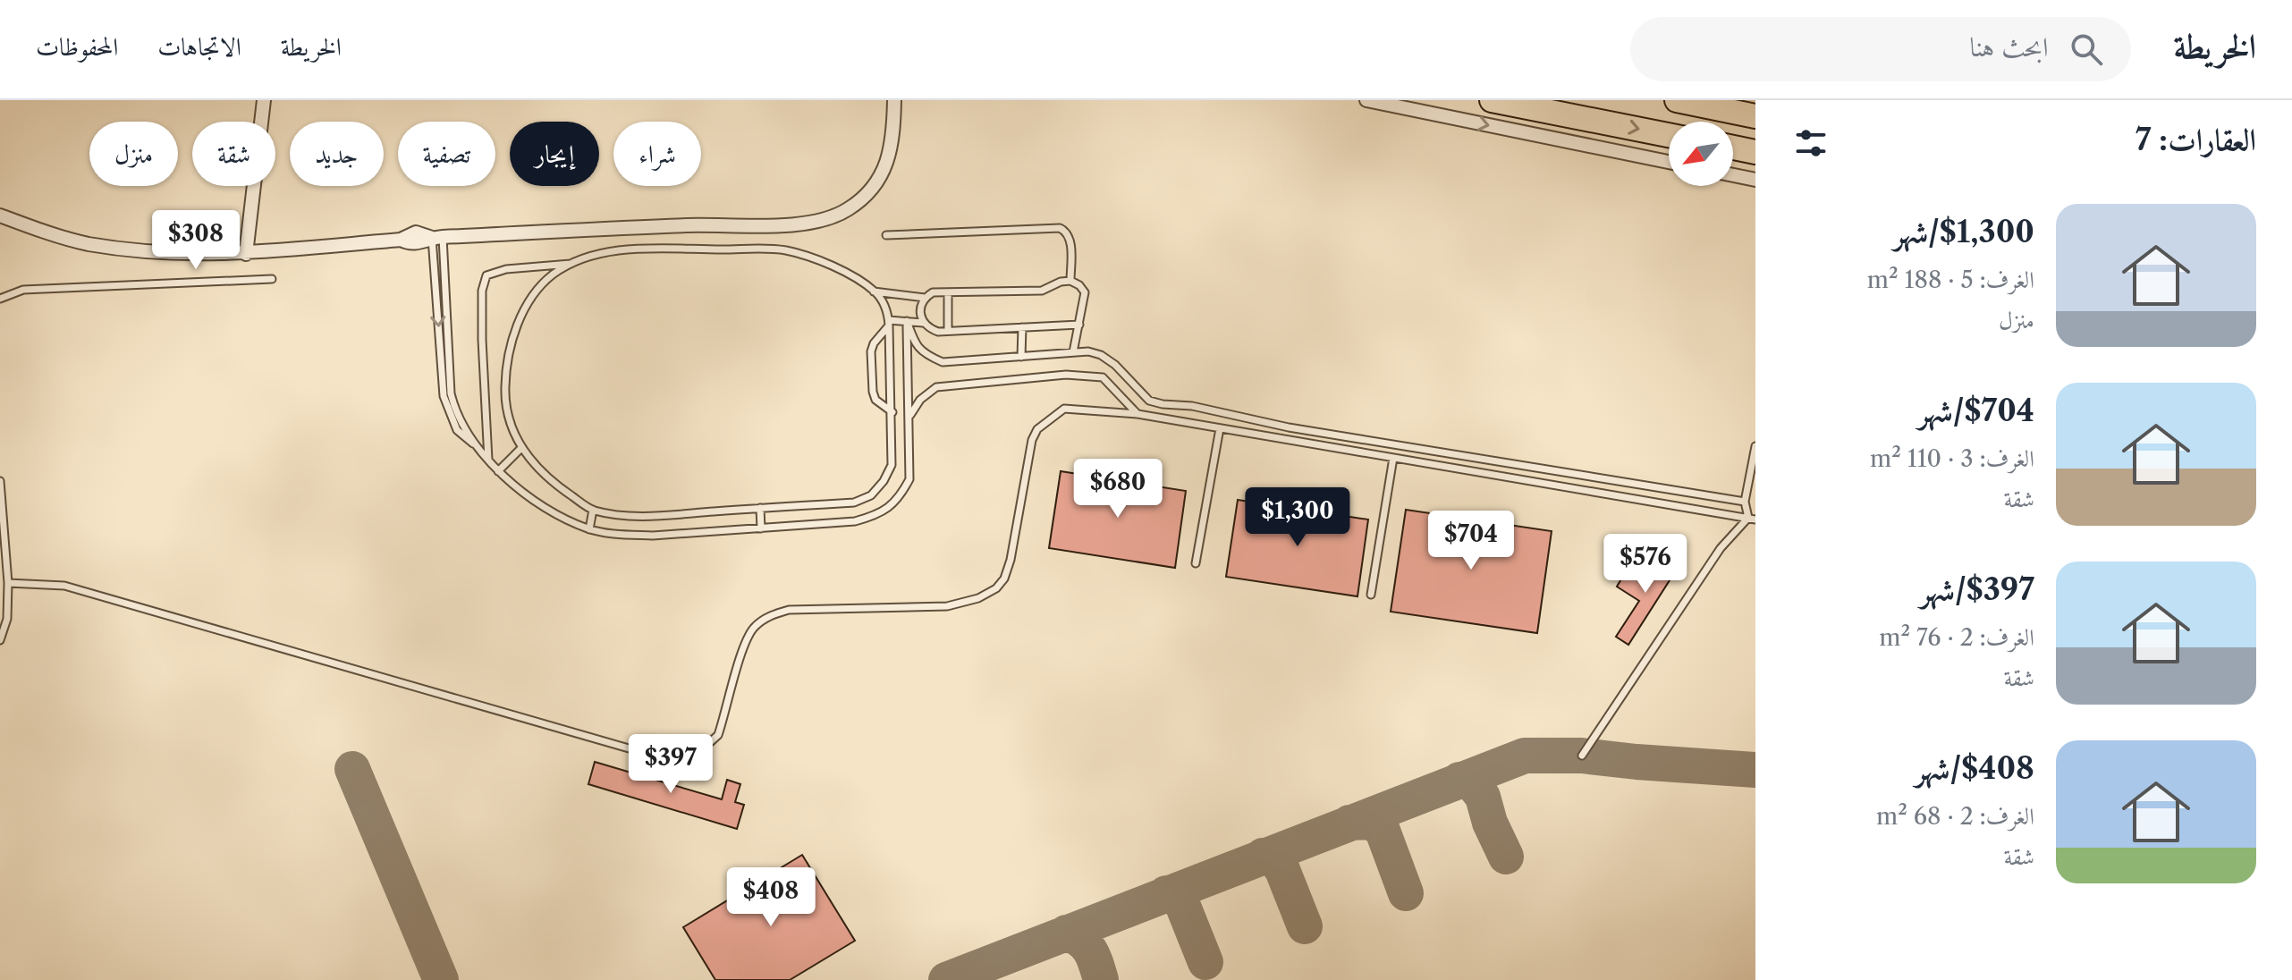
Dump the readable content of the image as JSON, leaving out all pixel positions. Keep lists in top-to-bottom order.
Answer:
{
  "north": "bottom left",
  "page": {
    "header": "الخريطة",
    "search": "ابحث هنا",
    "nav": ["الخريطة", "الاتجاهات", "المحفوظات"],
    "heading": "العقارات: 7",
    "chip": [
      "شراء",
      "إيجار",
      "تصفية",
      "جديد",
      "شقة",
      "منزل"
    ],
    "list": [
      {
        "name": "$1,300/شهر",
        "note": "الغرف: 5 · 188 m² · منزل"
      },
      {
        "name": "$704/شهر",
        "note": "الغرف: 3 · 110 m² · شقة"
      },
      {
        "name": "$397/شهر",
        "note": "الغرف: 2 · 76 m² · شقة"
      },
      {
        "name": "$408/شهر",
        "note": "الغرف: 2 · 68 m² · شقة"
      }
    ],
    "price": [
      "$308",
      "$680",
      "$1,300",
      "$704",
      "$576",
      "$397",
      "$408"
    ]
  }
}
